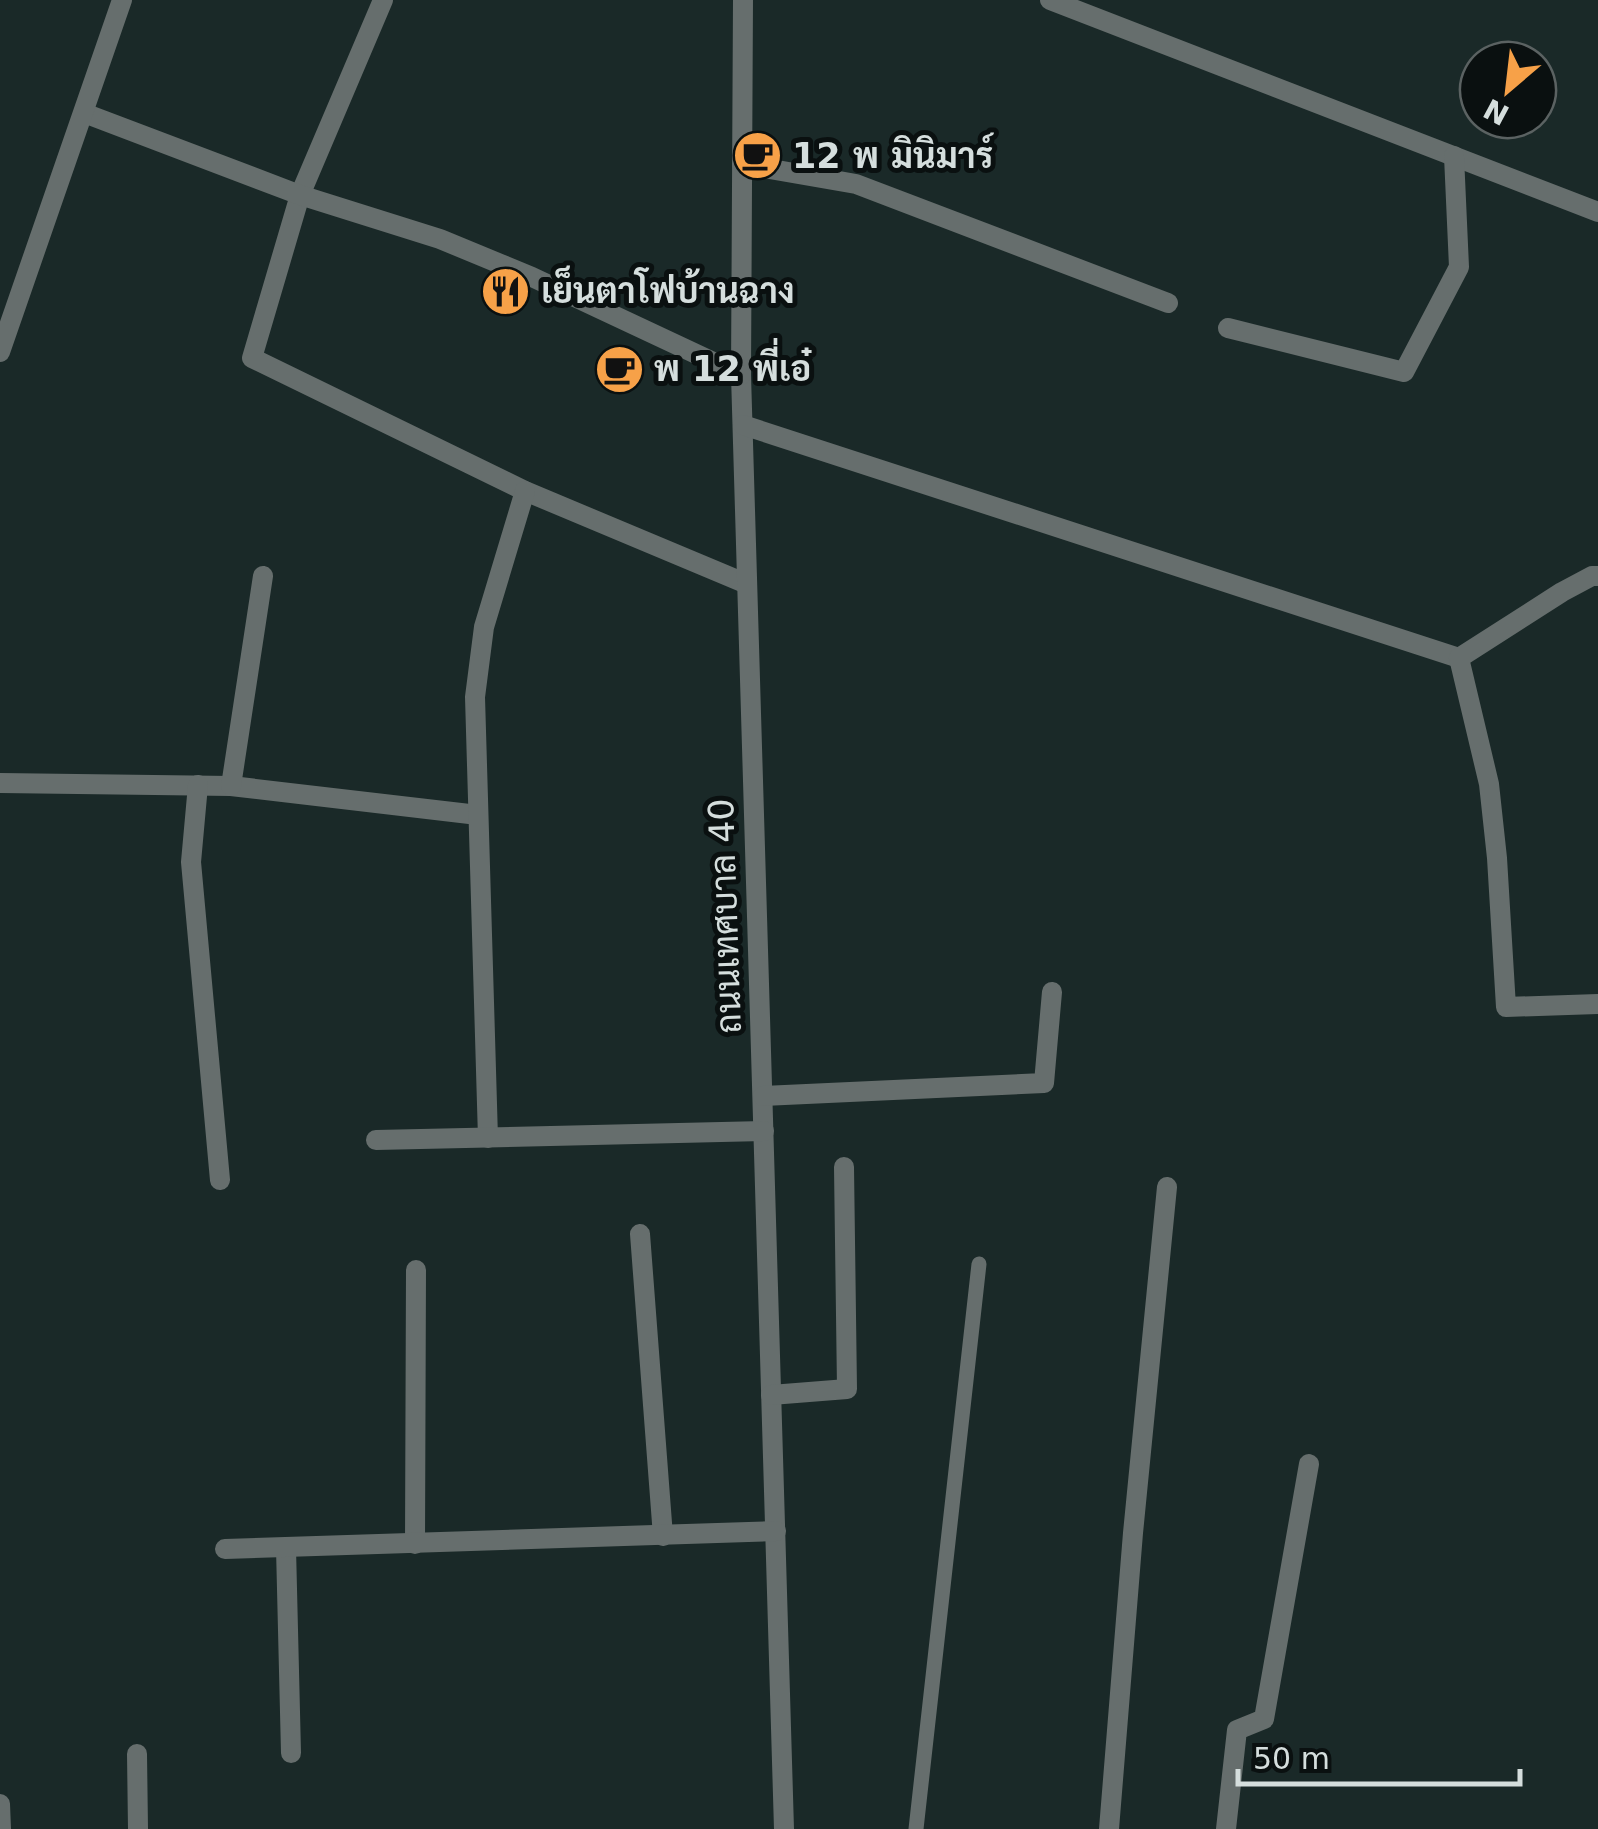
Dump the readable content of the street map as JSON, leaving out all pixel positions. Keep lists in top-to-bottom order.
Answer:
{
  "streets": {
    "street": ["ถนนเทศบาล 40"]
  },
  "places": {
    "cafe": ["12 พ มินิมาร์", "พ 12 พี่เอ๋"],
    "restaurant": ["เย็นตาโฟบ้านฉาง"]
  },
  "scale_bar": "50 m",
  "north": "bottom left"
}
